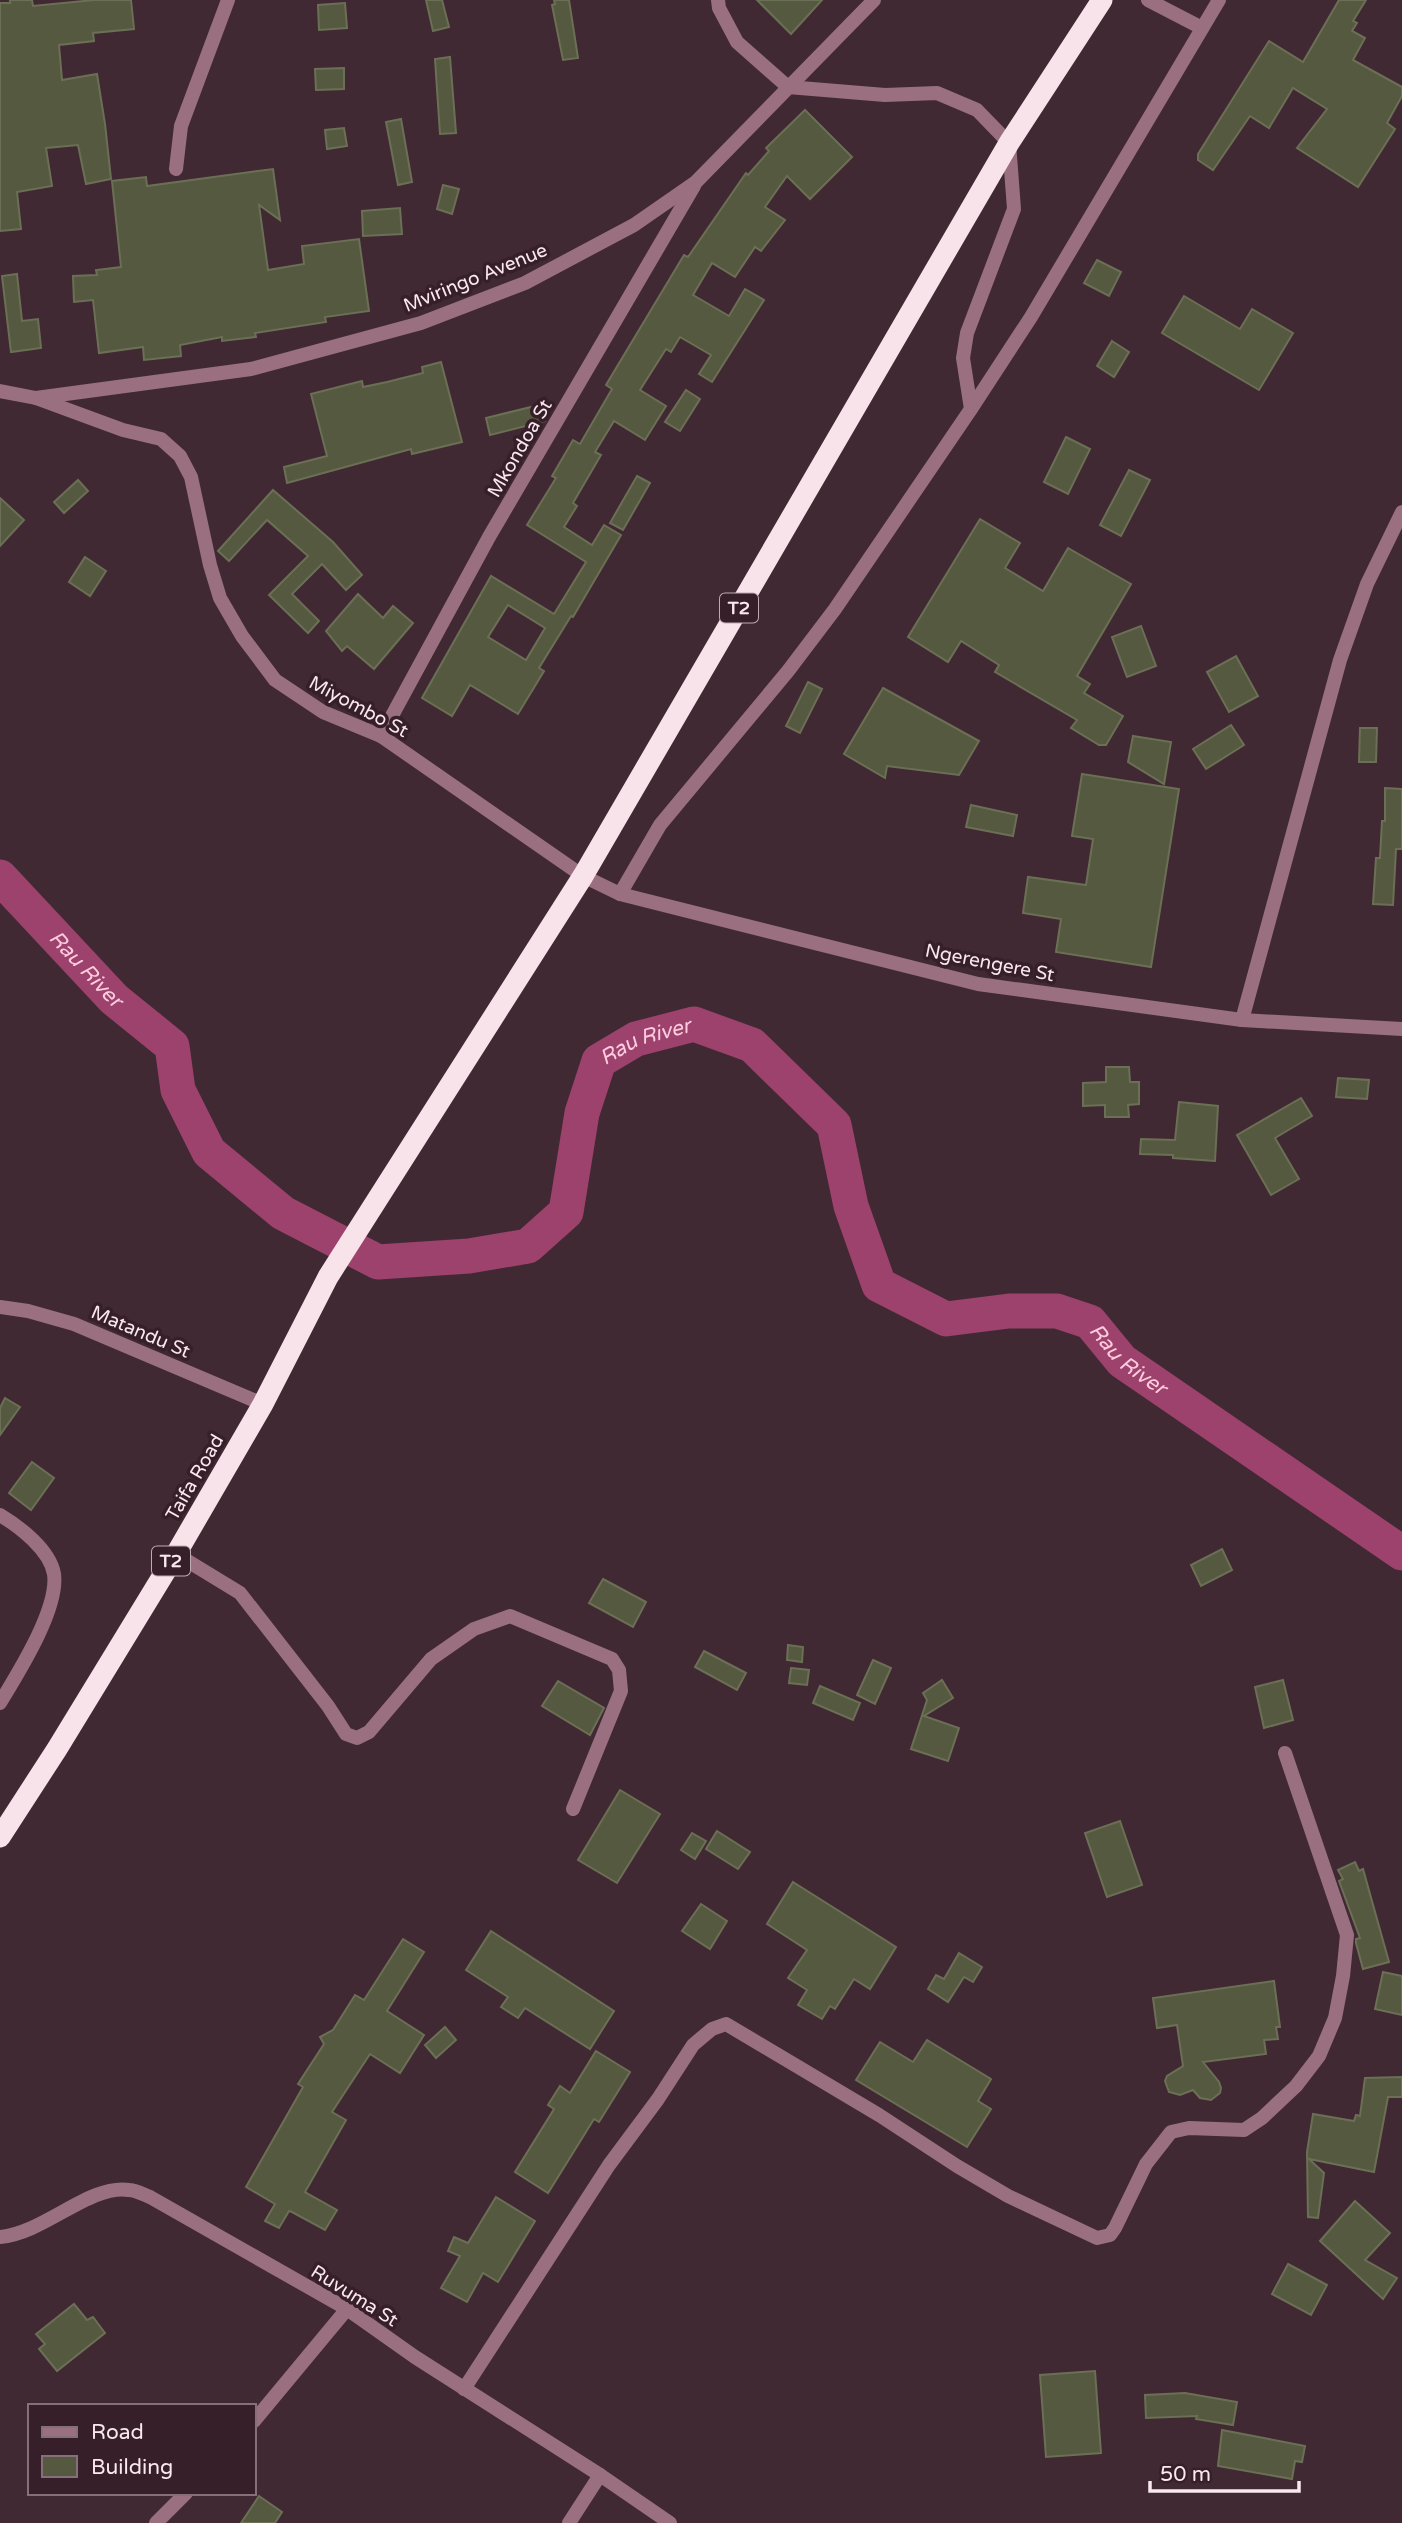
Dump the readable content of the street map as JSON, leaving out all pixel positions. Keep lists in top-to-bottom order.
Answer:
{
  "streets": {
    "highway": ["T2", "Taifa Road"],
    "street": [
      "Mviringo Avenue",
      "Mkondoa St",
      "Miyombo St",
      "Ngerengere St",
      "Matandu St",
      "Ruvuma St"
    ]
  },
  "crossings": [
    ["Mviringo Avenue", "Mkondoa St"],
    ["Mviringo Avenue", "Miyombo St"],
    ["Mkondoa St", "Miyombo St"],
    ["T2", "Miyombo St"],
    ["T2", "Ngerengere St"],
    ["T2", "Taifa Road"],
    ["Miyombo St", "Ngerengere St"],
    ["Miyombo St", "Taifa Road"],
    ["Ngerengere St", "Taifa Road"],
    ["Matandu St", "Taifa Road"]
  ],
  "water": ["Rau River"],
  "legend": ["Road", "Building"],
  "scale_bar": "50 m"
}
